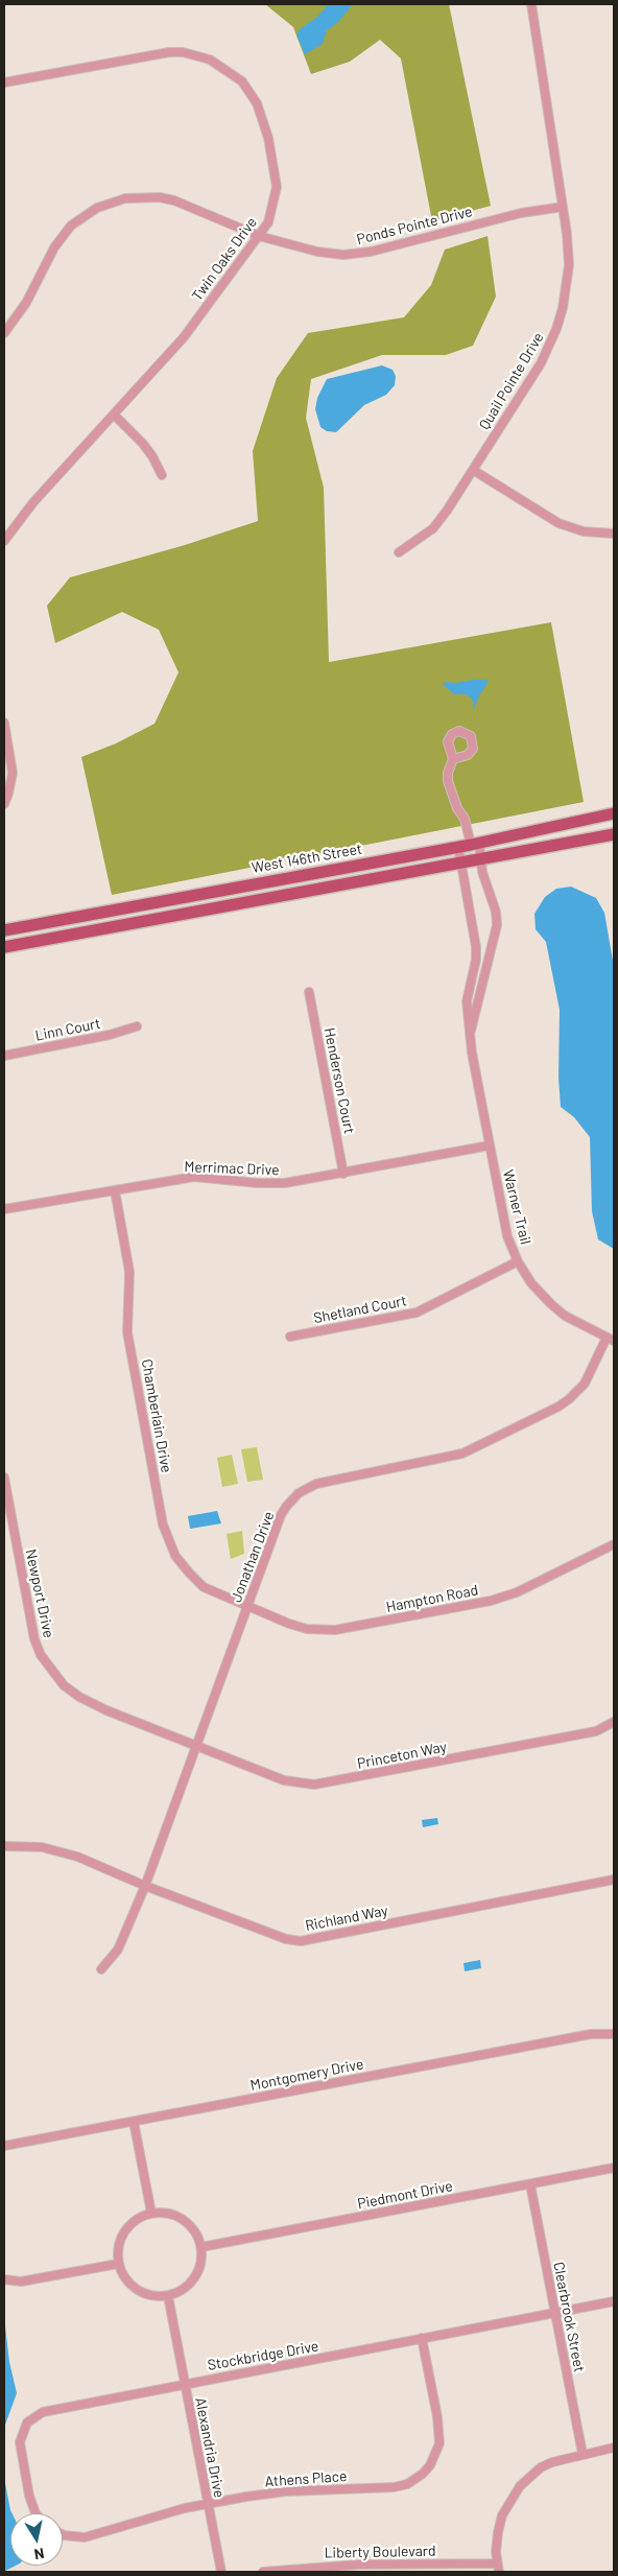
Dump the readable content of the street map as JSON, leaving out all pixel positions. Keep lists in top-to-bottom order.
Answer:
{
  "streets": {
    "main road": ["West 146th Street"],
    "street": [
      "Ponds Pointe Drive",
      "Twin Oaks Drive",
      "Quail Pointe Drive",
      "Linn Court",
      "Henderson Court",
      "Merrimac Drive",
      "Warner Trail",
      "Shetland Court",
      "Chamberlain Drive",
      "Jonathan Drive",
      "Newport Drive",
      "Hampton Road",
      "Princeton Way",
      "Richland Way",
      "Montgomery Drive",
      "Piedmont Drive",
      "Clearbrook Street",
      "Stockbridge Drive",
      "Alexandria Drive",
      "Athens Place",
      "Liberty Boulevard"
    ]
  },
  "crossings": [
    ["Ponds Pointe Drive", "Twin Oaks Drive"],
    ["Ponds Pointe Drive", "Quail Pointe Drive"],
    ["West 146th Street", "Warner Trail"],
    ["Henderson Court", "Merrimac Drive"],
    ["Merrimac Drive", "Warner Trail"],
    ["Merrimac Drive", "Chamberlain Drive"],
    ["Warner Trail", "Shetland Court"],
    ["Warner Trail", "Jonathan Drive"],
    ["Chamberlain Drive", "Jonathan Drive"],
    ["Chamberlain Drive", "Hampton Road"],
    ["Jonathan Drive", "Newport Drive"],
    ["Jonathan Drive", "Hampton Road"],
    ["Jonathan Drive", "Princeton Way"],
    ["Jonathan Drive", "Richland Way"],
    ["Newport Drive", "Princeton Way"],
    ["Piedmont Drive", "Clearbrook Street"],
    ["Piedmont Drive", "Alexandria Drive"],
    ["Clearbrook Street", "Stockbridge Drive"],
    ["Stockbridge Drive", "Alexandria Drive"],
    ["Stockbridge Drive", "Athens Place"],
    ["Alexandria Drive", "Athens Place"]
  ],
  "north": "bottom"
}
